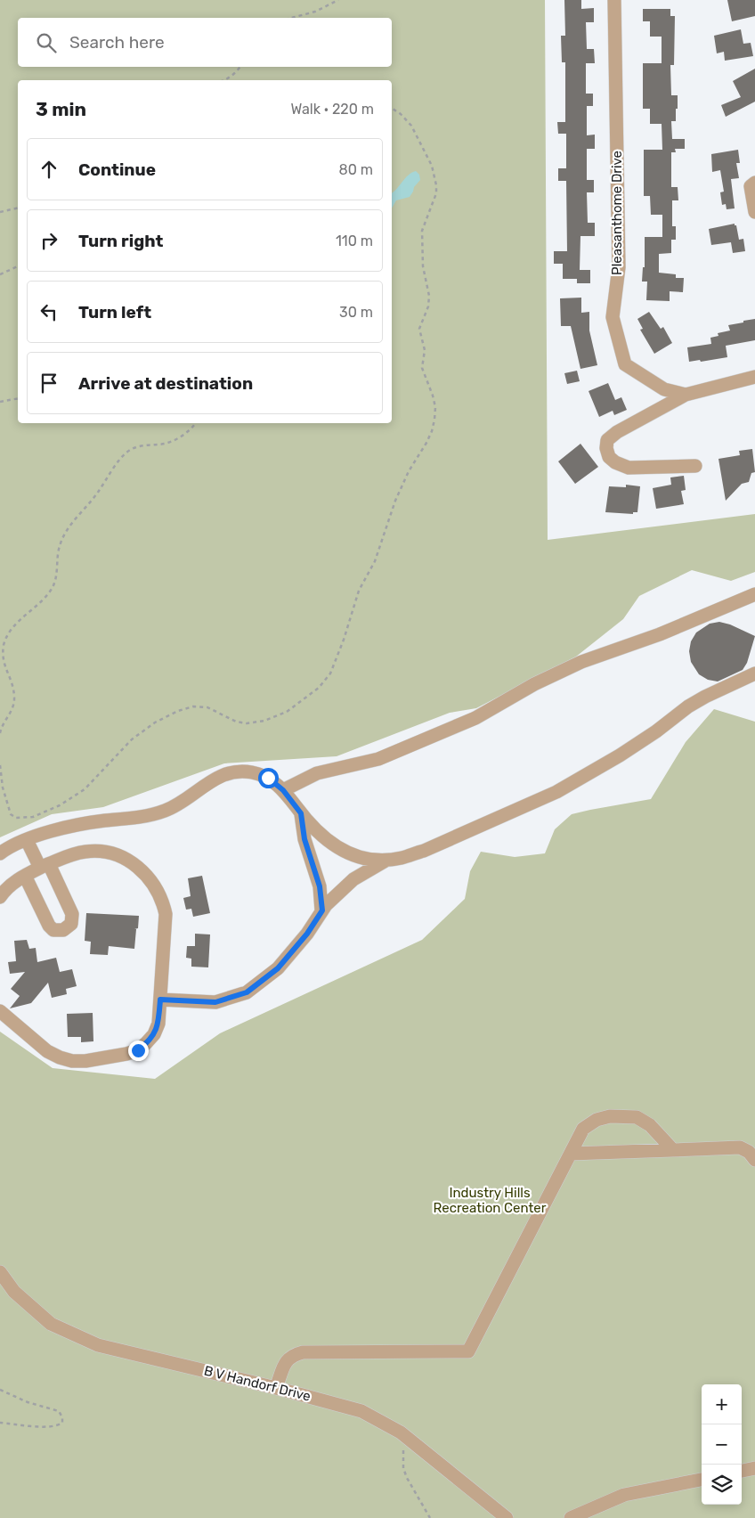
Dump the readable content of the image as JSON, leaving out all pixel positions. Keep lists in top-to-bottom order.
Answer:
{
  "streets": {
    "street": ["Pleasanthome Drive", "B V Handorf Drive"]
  },
  "parks": ["Industry Hills Recreation Center"],
  "page": {
    "search": "Search here",
    "heading": ["3 min", "Walk · 220 m"],
    "list": [
      ["Continue", "80 m"],
      ["Turn right", "110 m"],
      ["Turn left", "30 m"],
      "Arrive at destination"
    ],
    "map_buttons": ["+", "−"]
  }
}
